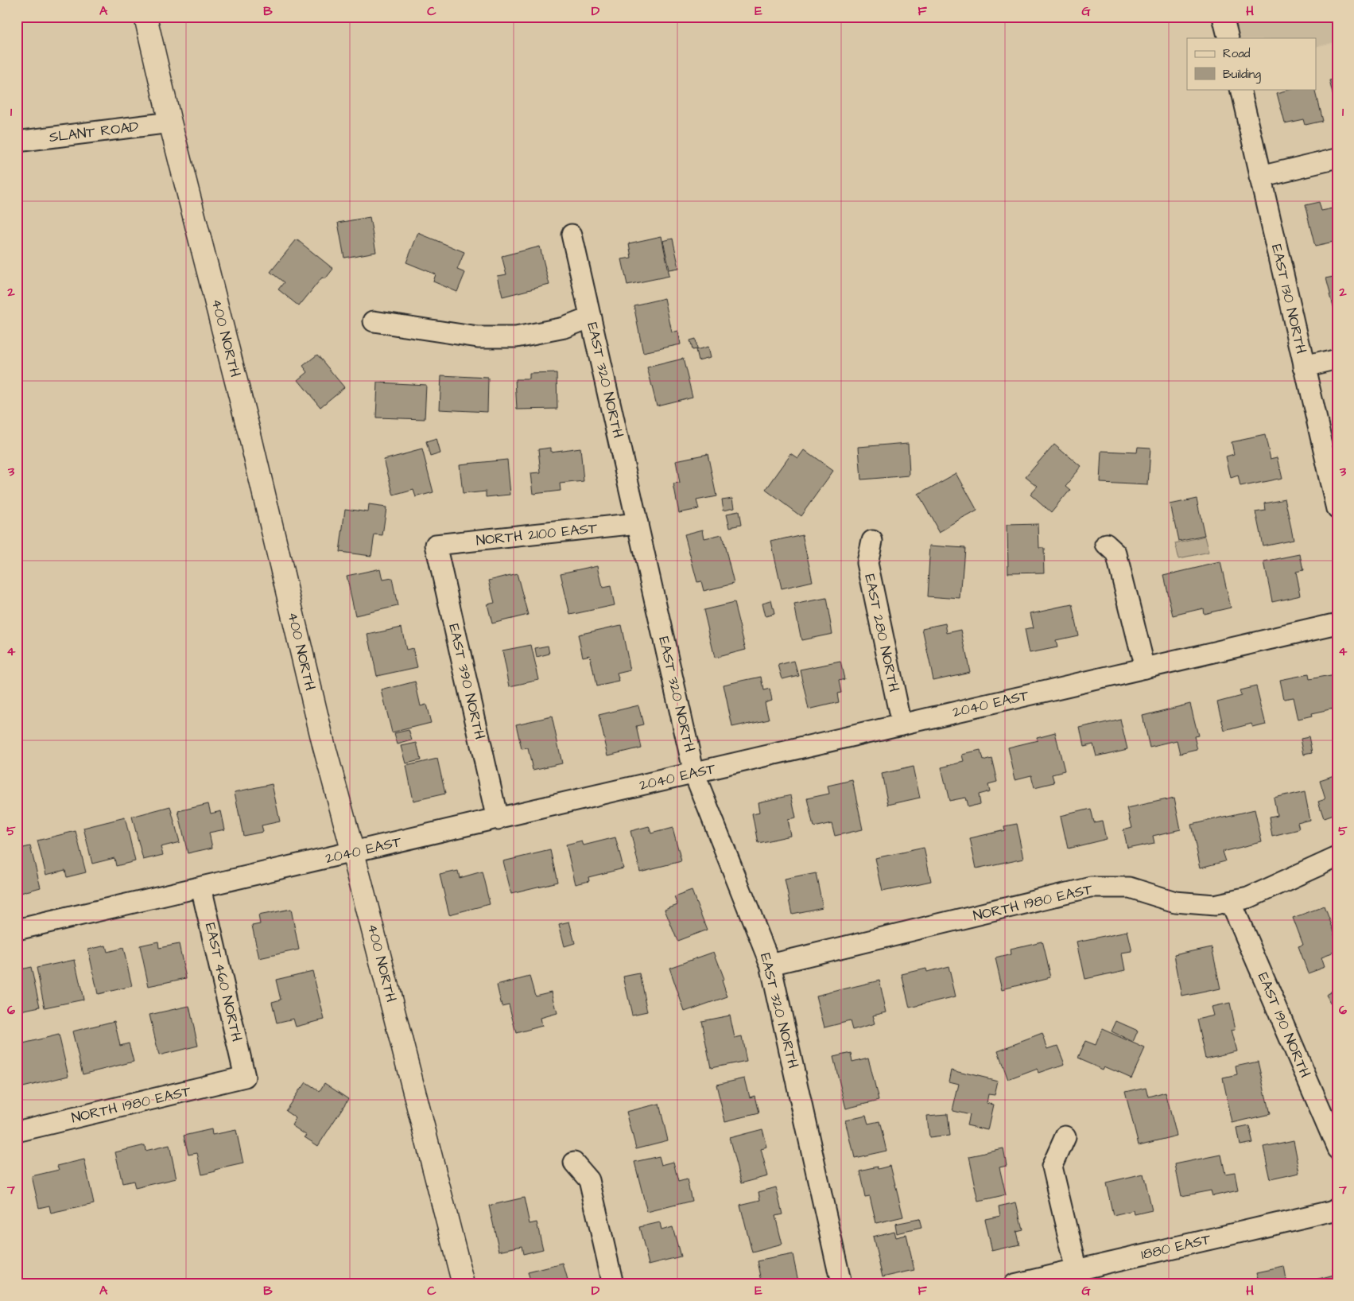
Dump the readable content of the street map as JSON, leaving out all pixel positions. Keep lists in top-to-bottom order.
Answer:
{
  "streets": {
    "main road": ["400 NORTH"],
    "street": [
      "SLANT ROAD",
      "EAST 130 NORTH",
      "EAST 320 NORTH",
      "NORTH 2100 EAST",
      "EAST 280 NORTH",
      "EAST 390 NORTH",
      "2040 EAST",
      "NORTH 1980 EAST",
      "EAST 460 NORTH",
      "EAST 190 NORTH",
      "1880 EAST"
    ]
  },
  "crossings": [
    ["SLANT ROAD", "400 NORTH"],
    ["400 NORTH", "2040 EAST"],
    ["EAST 320 NORTH", "NORTH 2100 EAST"],
    ["EAST 320 NORTH", "2040 EAST"],
    ["EAST 320 NORTH", "NORTH 1980 EAST"],
    ["NORTH 2100 EAST", "EAST 390 NORTH"],
    ["EAST 280 NORTH", "2040 EAST"],
    ["EAST 390 NORTH", "2040 EAST"],
    ["2040 EAST", "EAST 460 NORTH"],
    ["NORTH 1980 EAST", "EAST 460 NORTH"],
    ["NORTH 1980 EAST", "EAST 190 NORTH"]
  ],
  "legend": ["Road", "Building"],
  "grid": {
    "columns": [
      "A",
      "B",
      "C",
      "D",
      "E",
      "F",
      "G",
      "H"
    ],
    "rows": [
      "1",
      "2",
      "3",
      "4",
      "5",
      "6",
      "7"
    ]
  }
}
